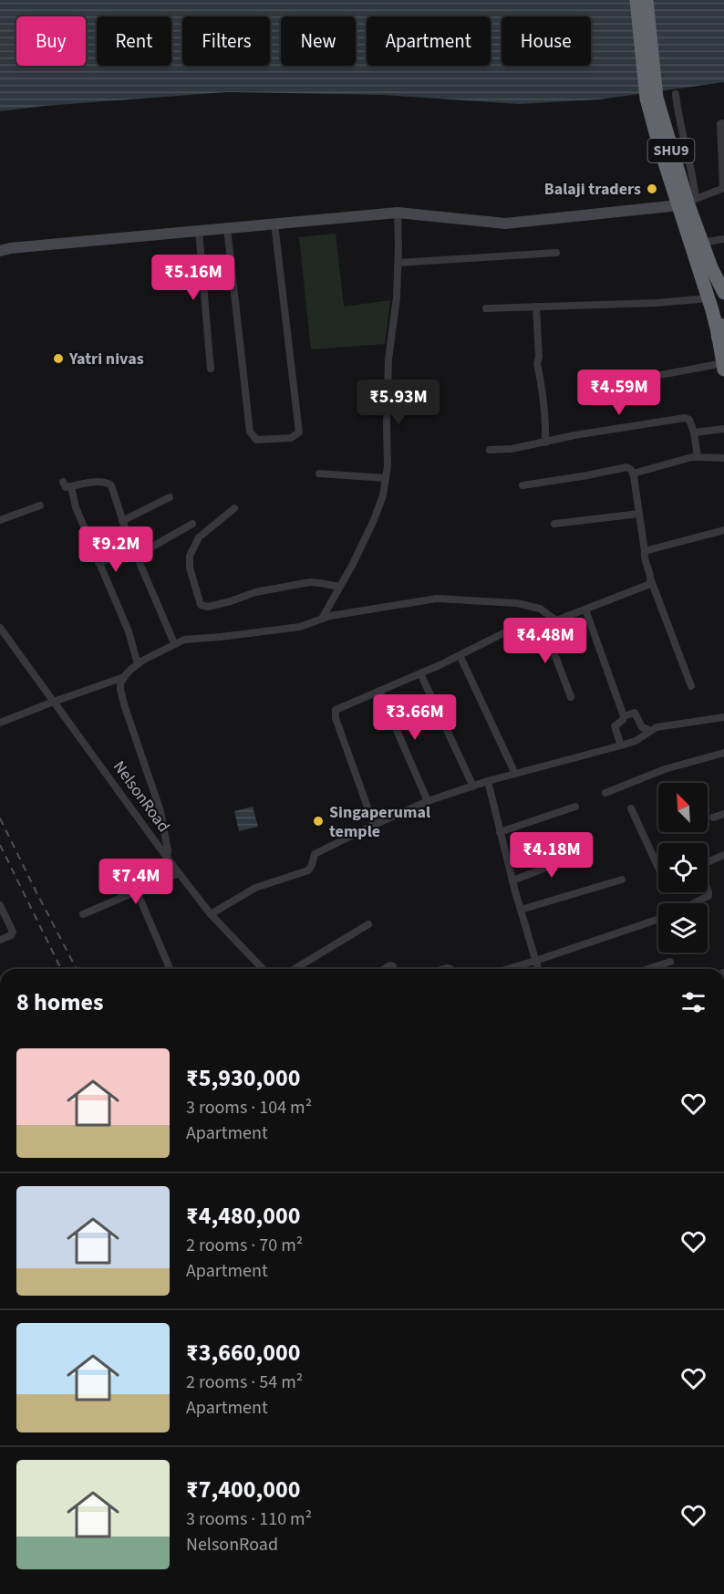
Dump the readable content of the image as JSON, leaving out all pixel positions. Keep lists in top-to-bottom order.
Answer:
{
  "streets": {
    "highway": ["SHU9"],
    "street": ["NelsonRoad"]
  },
  "places": ["Balaji traders", "Yatri nivas", "Singaperumal temple"],
  "north": "top left",
  "page": {
    "chip": [
      "Buy",
      "Rent",
      "Filters",
      "New",
      "Apartment",
      "House"
    ],
    "price": [
      "₹5.16M",
      "₹4.59M",
      "₹5.93M",
      "₹9.2M",
      "₹4.48M",
      "₹3.66M",
      "₹4.18M",
      "₹7.4M"
    ],
    "heading": "8 homes",
    "list": [
      {
        "name": "₹5,930,000",
        "note": "3 rooms · 104 m² · Apartment"
      },
      {
        "name": "₹4,480,000",
        "note": "2 rooms · 70 m² · Apartment"
      },
      {
        "name": "₹3,660,000",
        "note": "2 rooms · 54 m² · Apartment"
      },
      {
        "name": "₹7,400,000",
        "note": "3 rooms · 110 m² · NelsonRoad"
      }
    ]
  }
}
